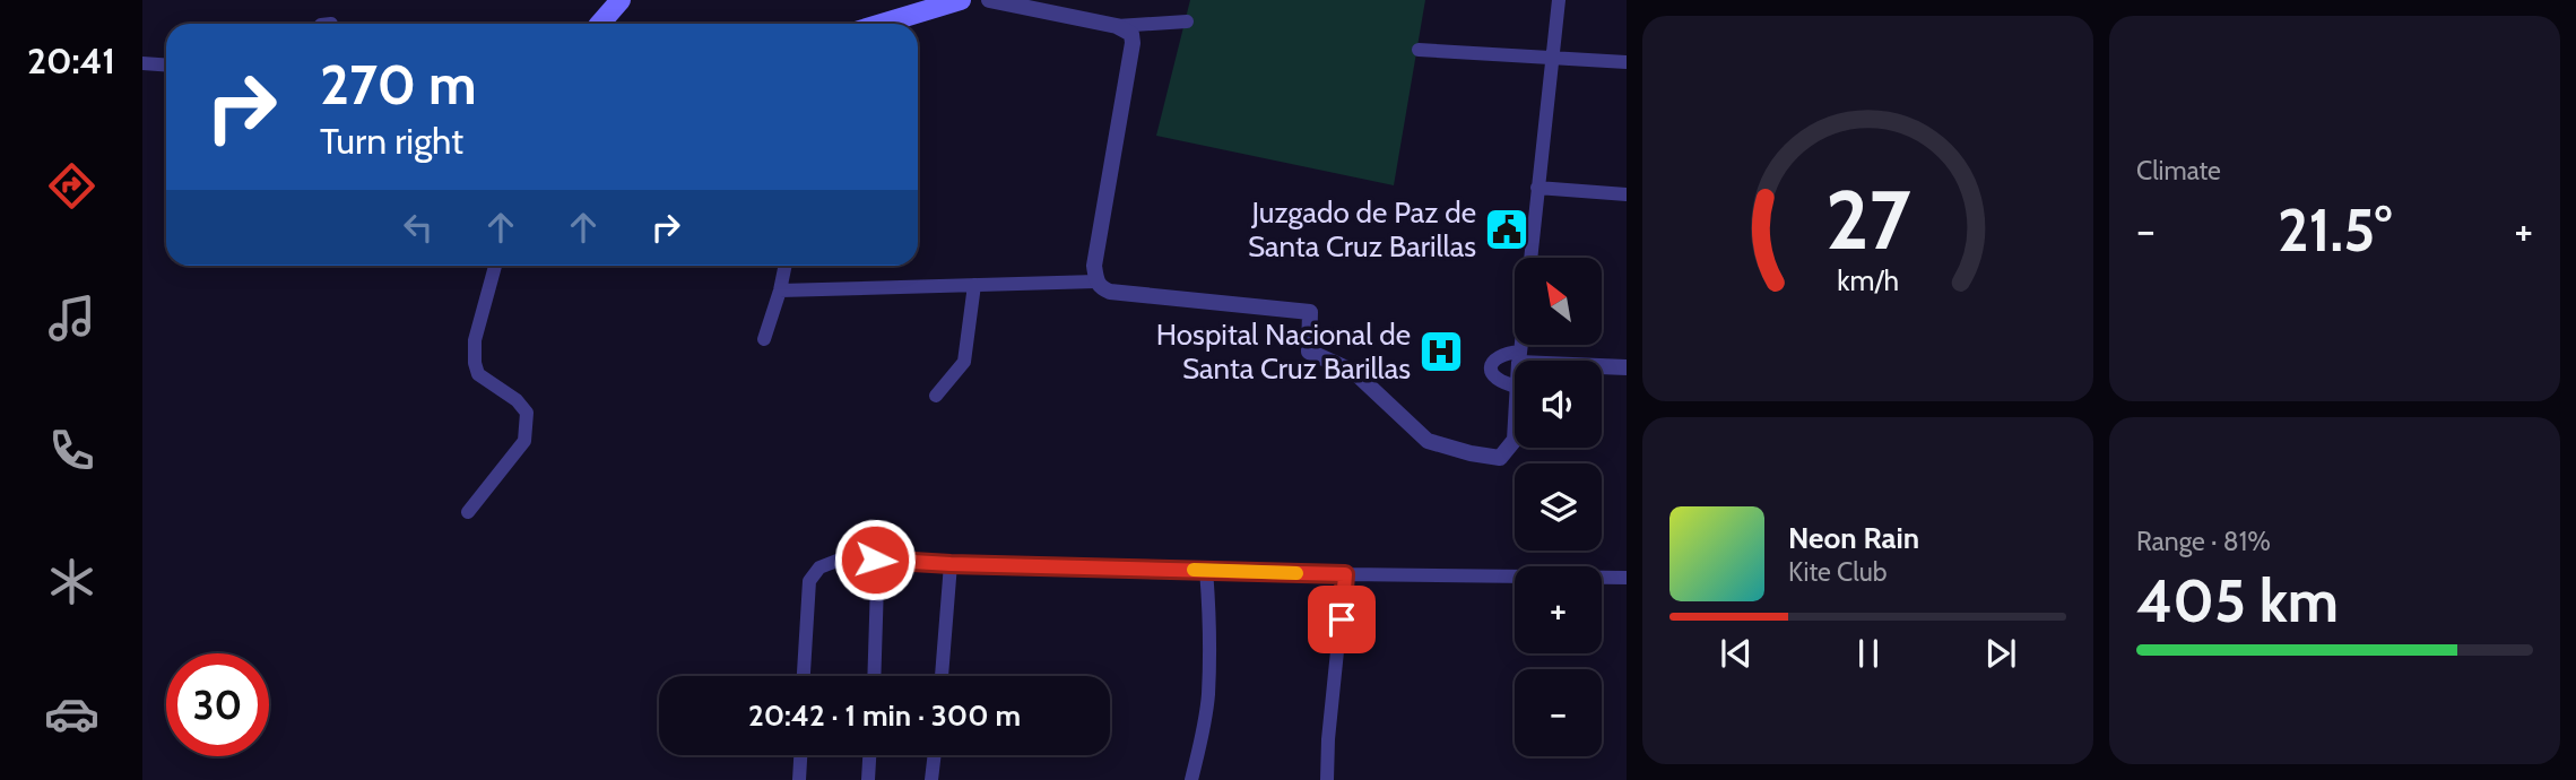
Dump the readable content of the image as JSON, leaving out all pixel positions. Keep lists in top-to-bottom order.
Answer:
{
  "places": {
    "public building": ["Juzgado de Paz de Santa Cruz Barillas"],
    "hospital": ["Hospital Nacional de Santa Cruz Barillas"]
  },
  "north": "top left",
  "page": {
    "tabs": "20:41",
    "tile": [
      "Climate",
      ["Range · 81%", "405 km"]
    ],
    "turn": ["270 m", "Turn right"],
    "heat": ["−", "21.5°", "+"],
    "map_buttons": ["+", "−"],
    "song": ["Neon Rain", "Kite Club"],
    "limit": "30",
    "trip": "20:42 · 1 min · 300 m",
    "gauge": ["27", "km/h"]
  }
}
